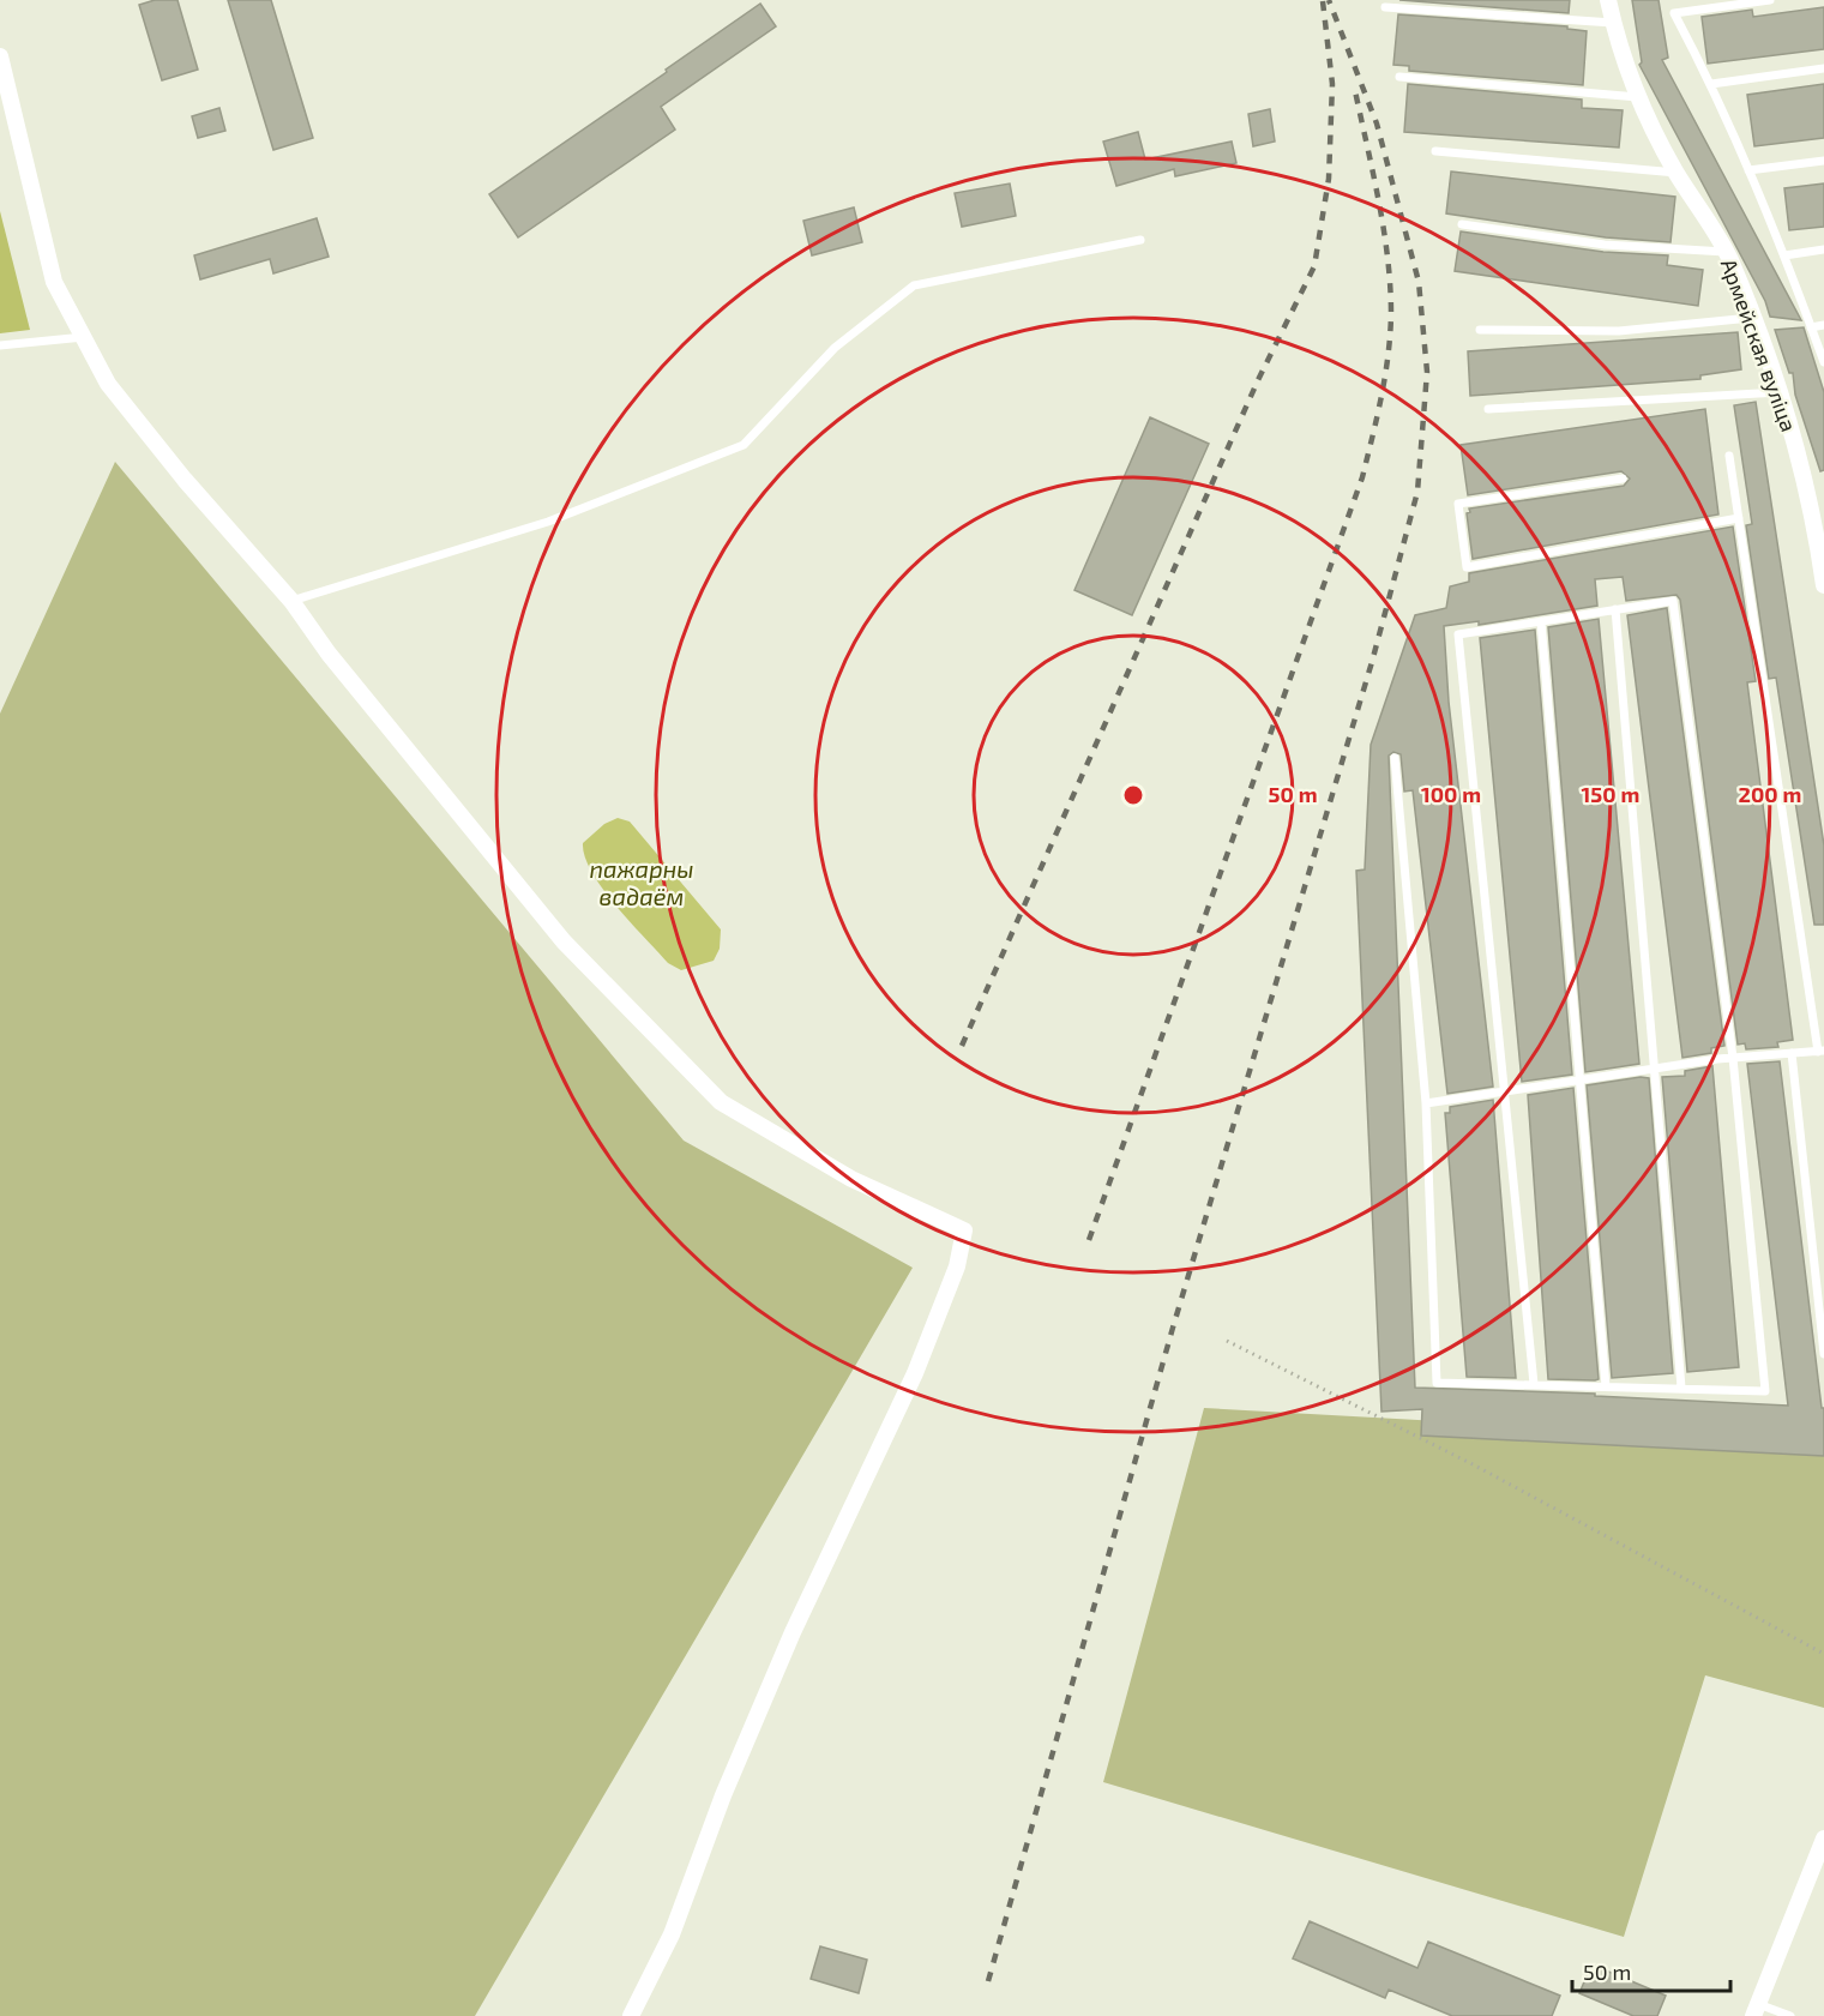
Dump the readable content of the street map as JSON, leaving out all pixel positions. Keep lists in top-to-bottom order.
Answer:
{
  "streets": {
    "street": ["Армейская вуліца"]
  },
  "water": ["пажарны вадаём"],
  "scale_bar": "50 m",
  "rings": [
    "50 m",
    "100 m",
    "150 m",
    "200 m"
  ]
}
